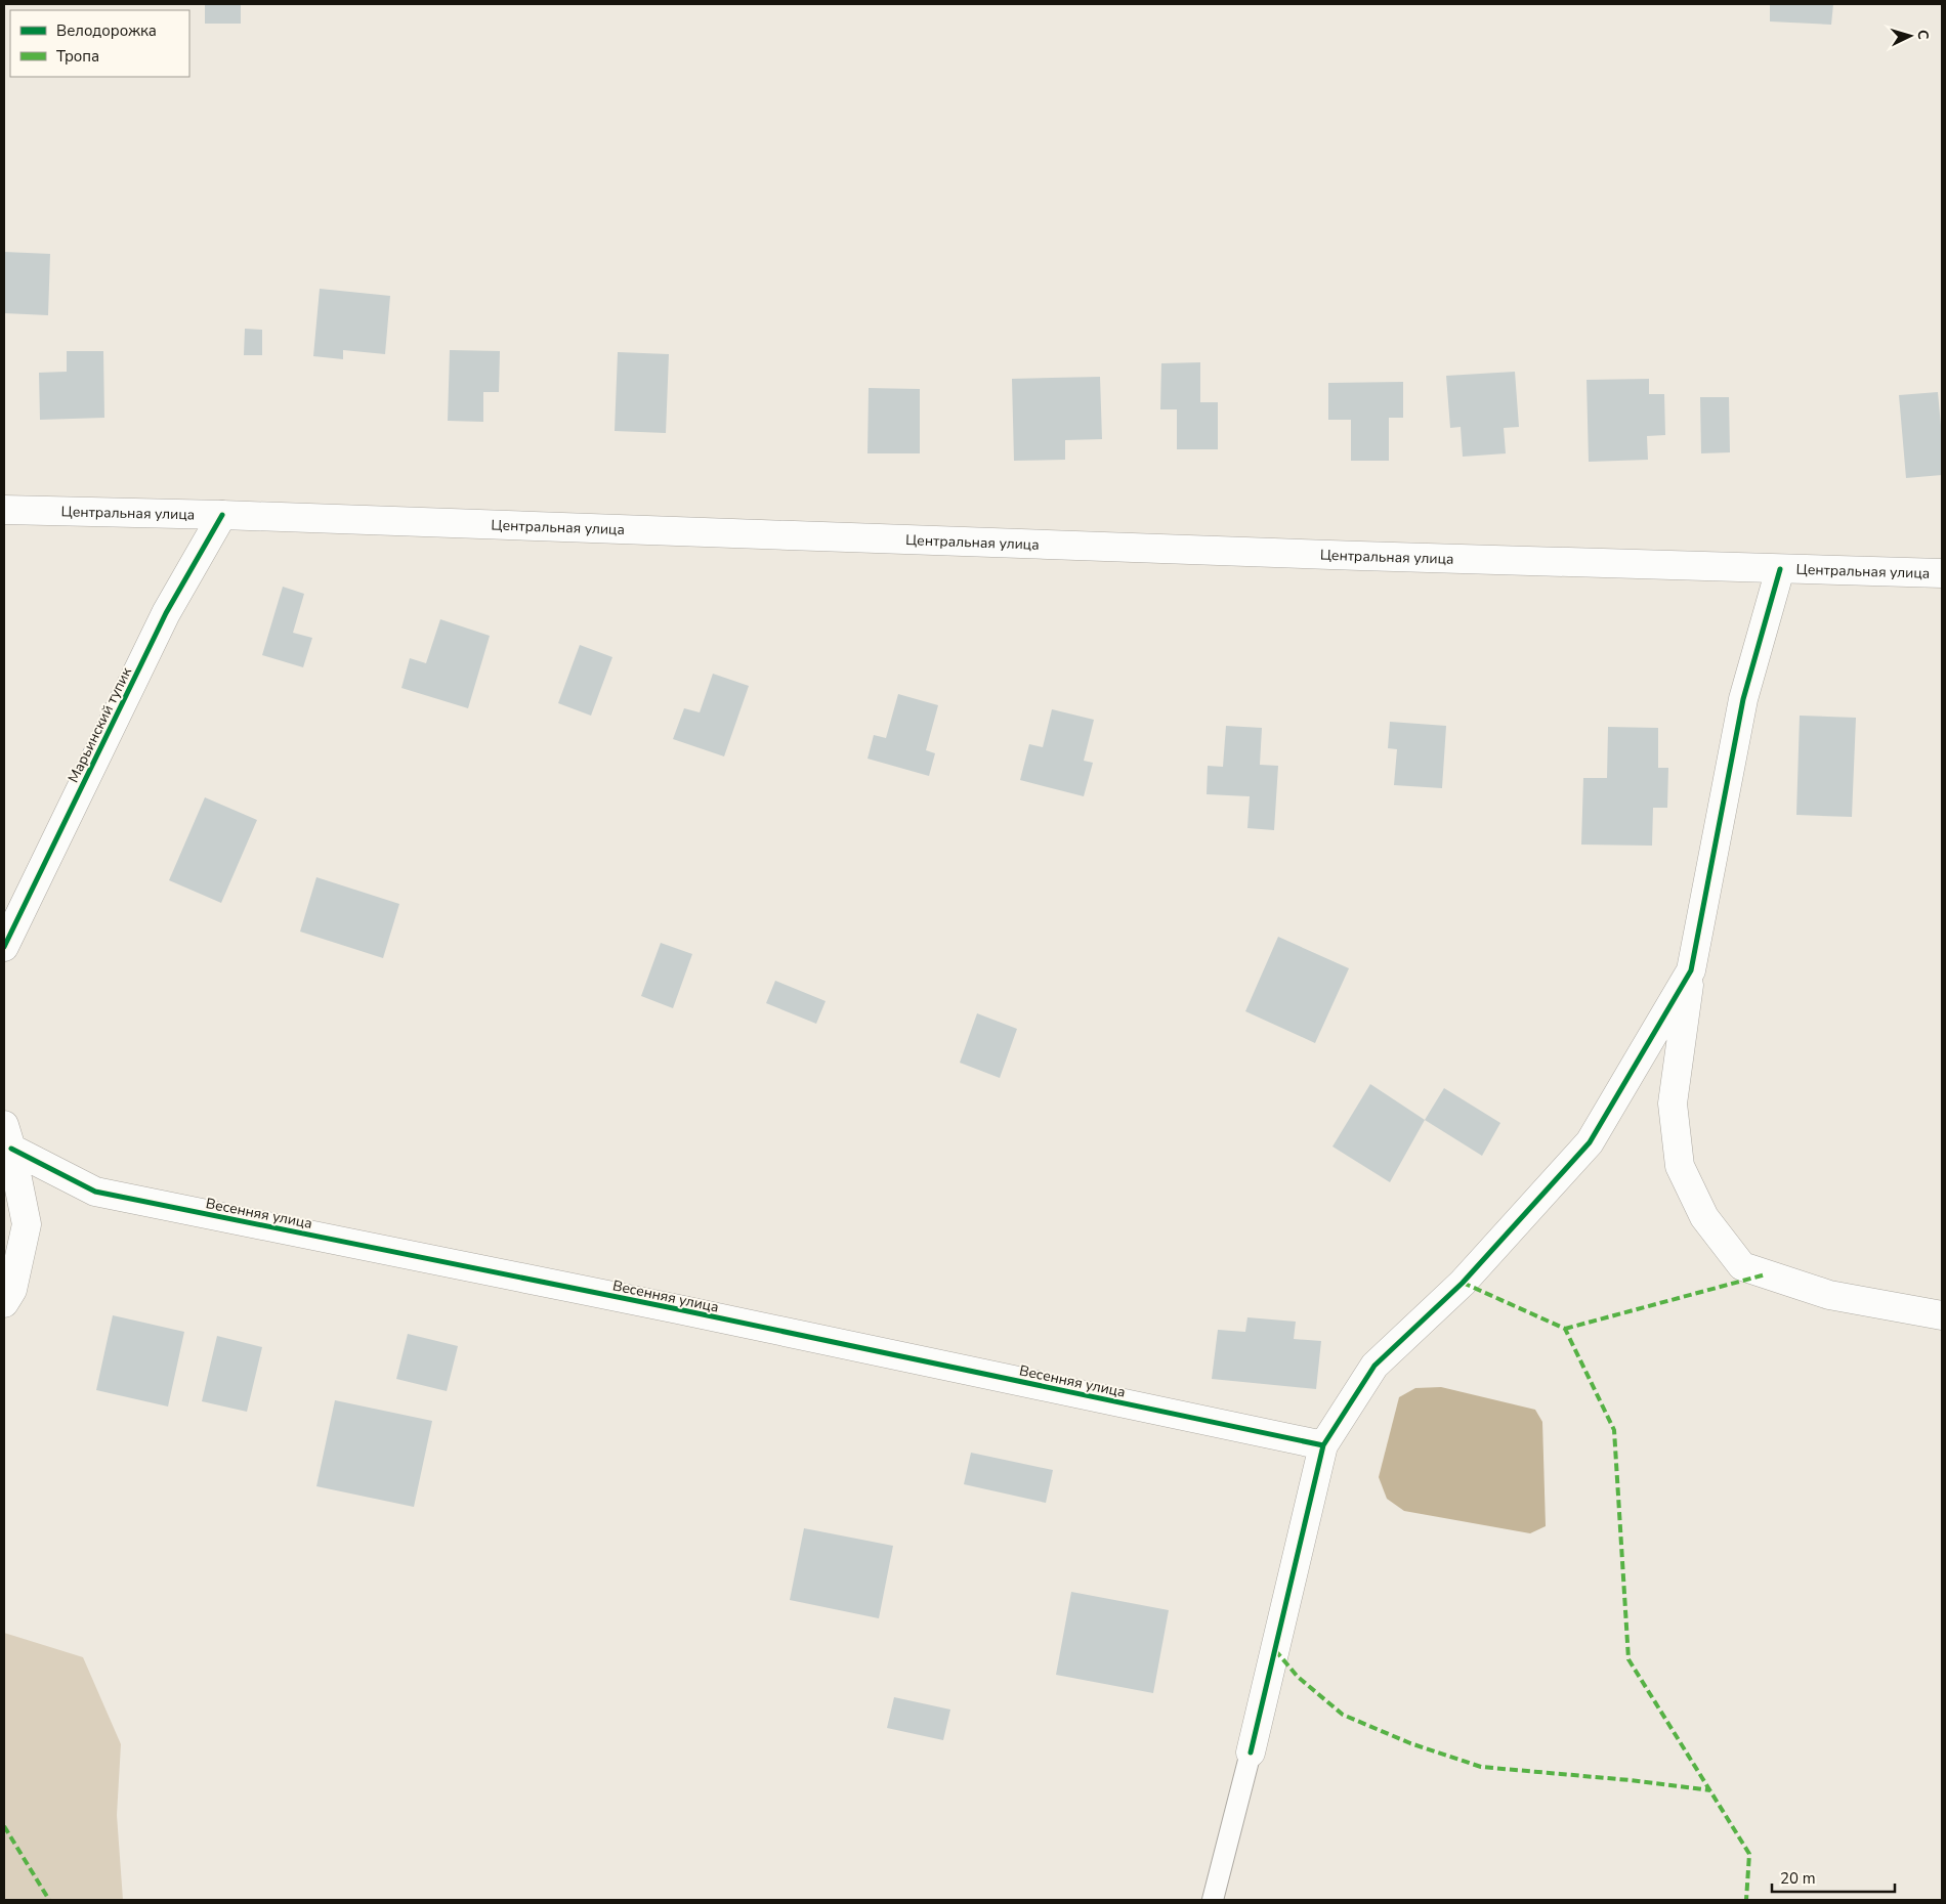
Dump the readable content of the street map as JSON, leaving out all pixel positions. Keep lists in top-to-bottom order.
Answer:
{
  "streets": {
    "street": ["Центральная улица", "Марьинский тупик", "Весенняя улица"]
  },
  "crossings": [
    ["Центральная улица", "Марьинский тупик"]
  ],
  "legend": ["Велодорожка", "Тропа"],
  "scale_bar": "20 m",
  "north": "right"
}
